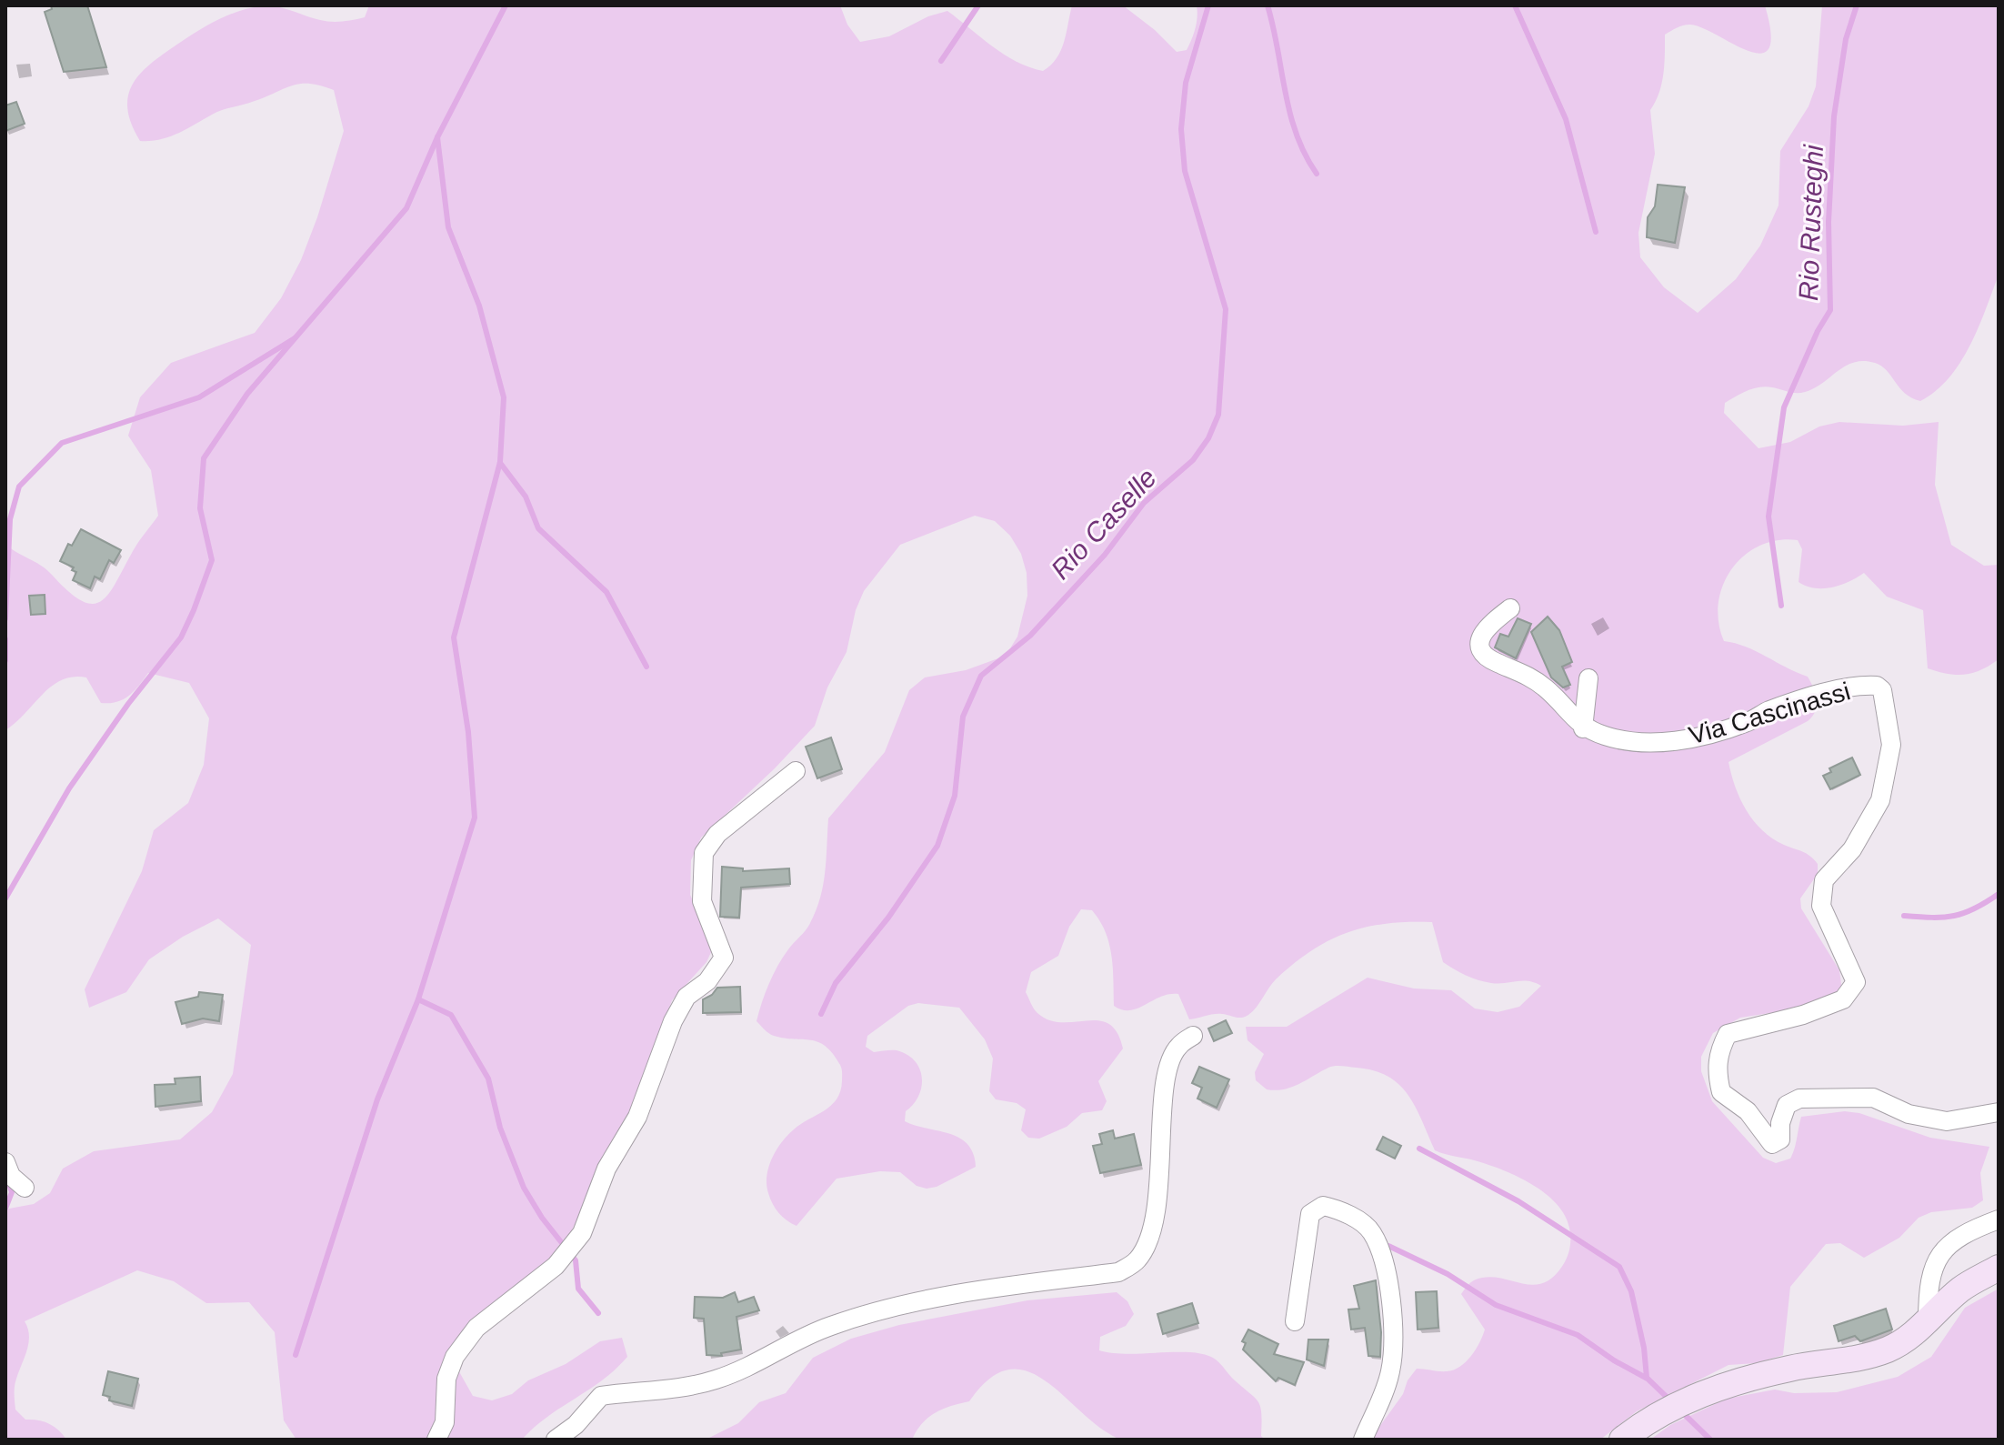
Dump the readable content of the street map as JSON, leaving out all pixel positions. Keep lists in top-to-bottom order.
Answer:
{
  "streets": {
    "street": ["Via Cascinassi"]
  },
  "water": ["Rio Rusteghi", "Rio Caselle"]
}
